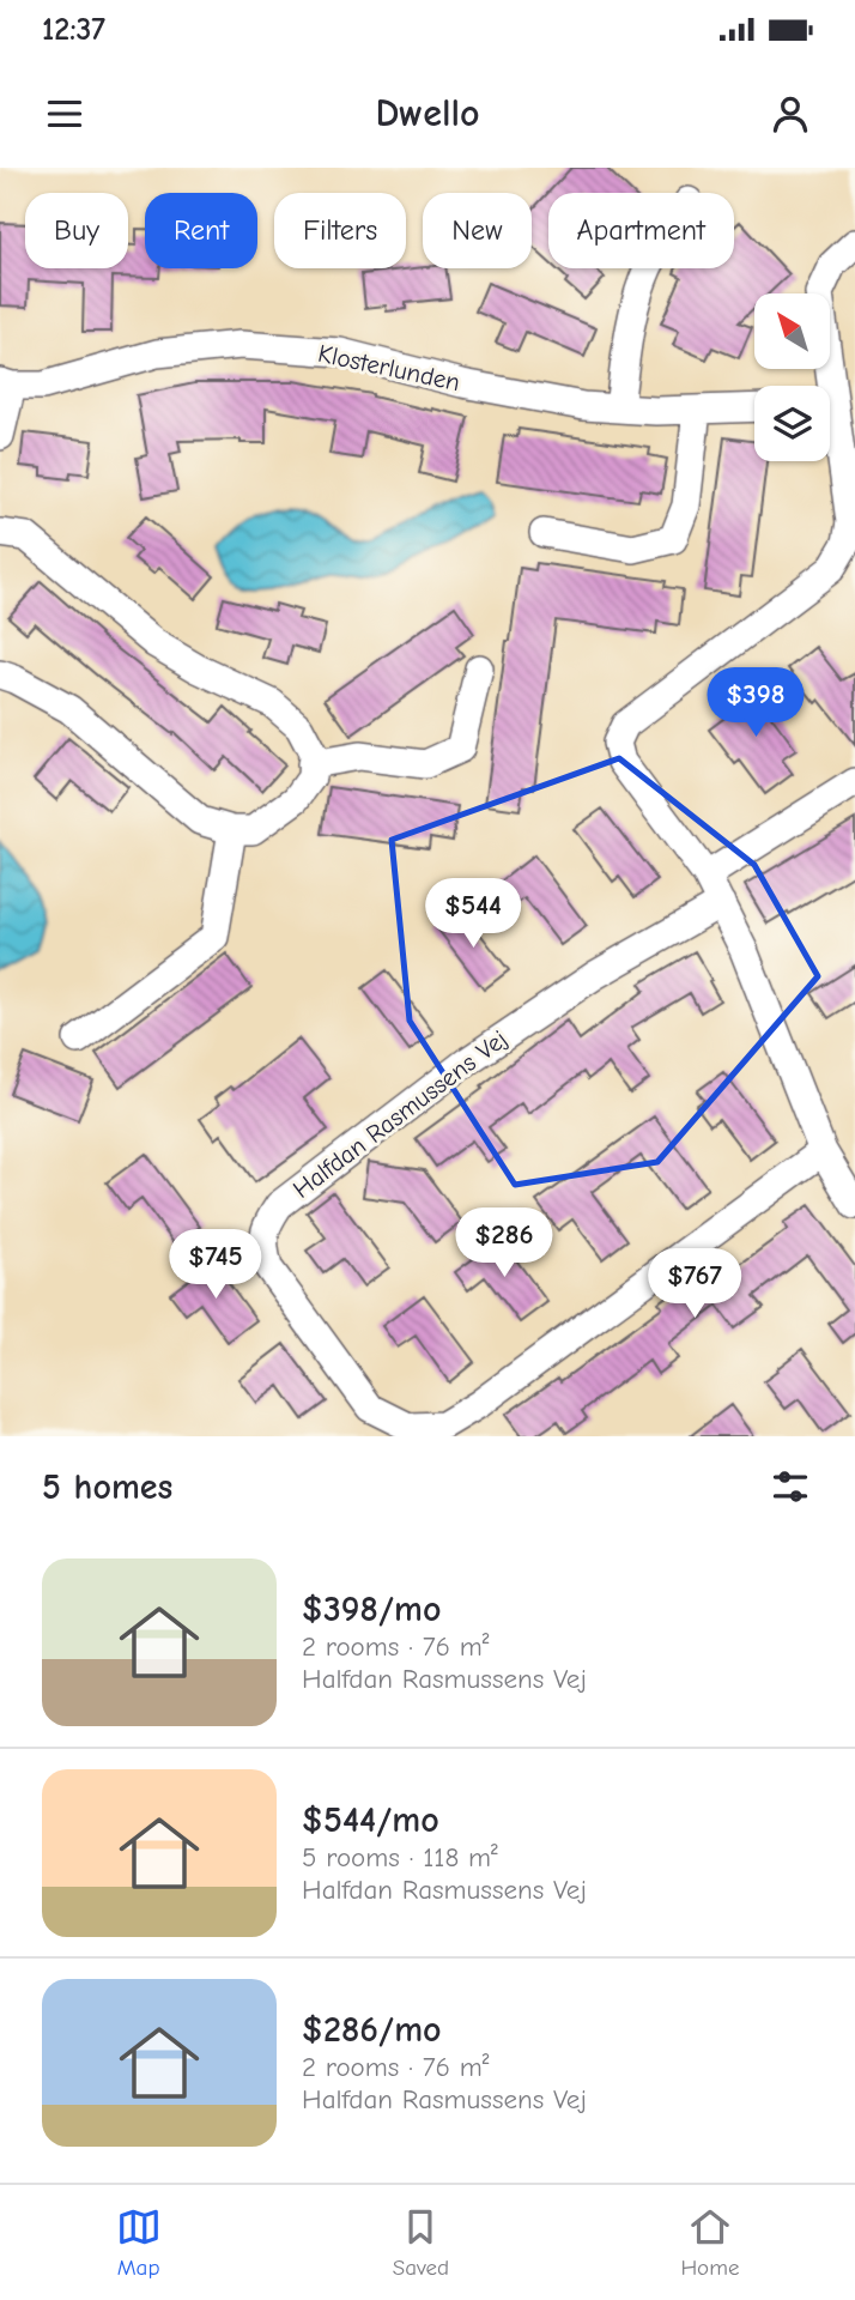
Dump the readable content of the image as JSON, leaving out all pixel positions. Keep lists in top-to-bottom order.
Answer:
{
  "streets": {
    "street": ["Klosterlunden", "Halfdan Rasmussens Vej"]
  },
  "north": "top left",
  "page": {
    "status": "12:37",
    "header": "Dwello",
    "chip": [
      "Buy",
      "Rent",
      "Filters",
      "New",
      "Apartment"
    ],
    "price": [
      "$398",
      "$544",
      "$286",
      "$745",
      "$767"
    ],
    "heading": "5 homes",
    "list": [
      {
        "name": "$398/mo",
        "note": "2 rooms · 76 m² · Halfdan Rasmussens Vej"
      },
      {
        "name": "$544/mo",
        "note": "5 rooms · 118 m² · Halfdan Rasmussens Vej"
      },
      {
        "name": "$286/mo",
        "note": "2 rooms · 76 m² · Halfdan Rasmussens Vej"
      }
    ],
    "tabs": ["Map", "Saved", "Home"]
  }
}
